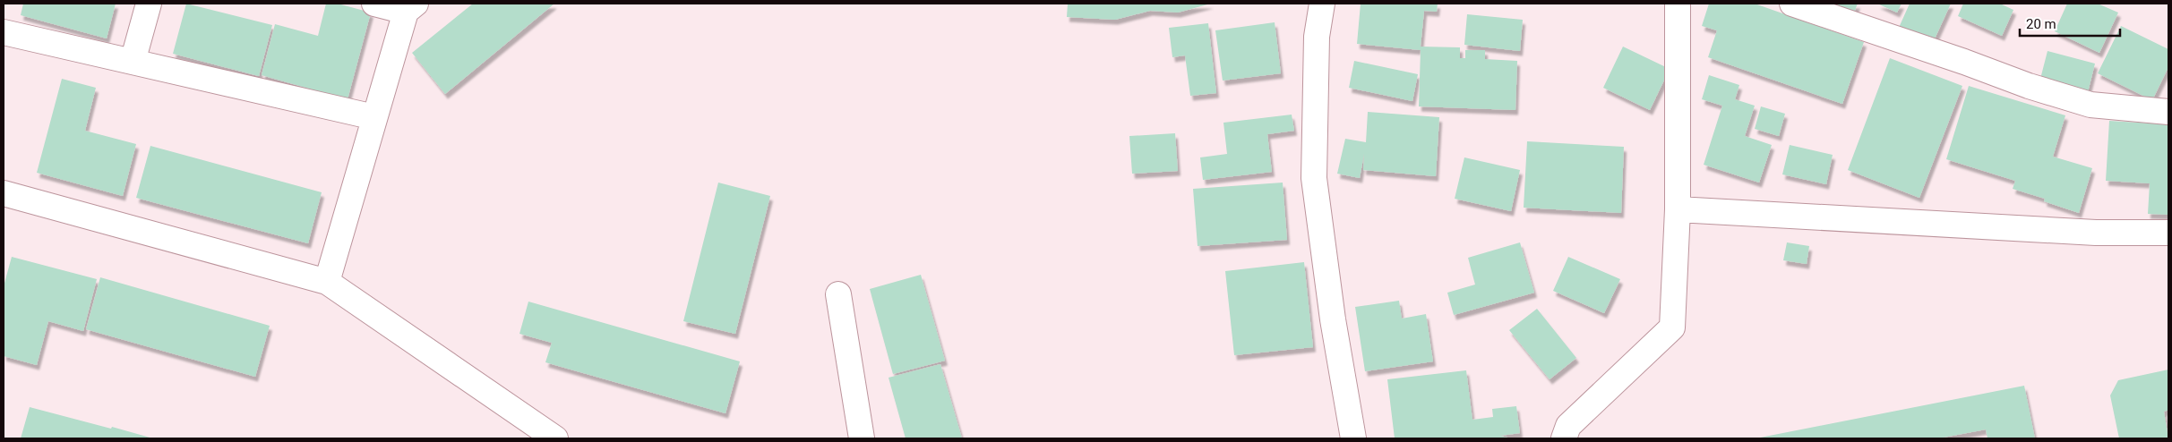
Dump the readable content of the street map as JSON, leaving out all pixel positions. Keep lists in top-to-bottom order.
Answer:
{
  "scale_bar": "20 m"
}
